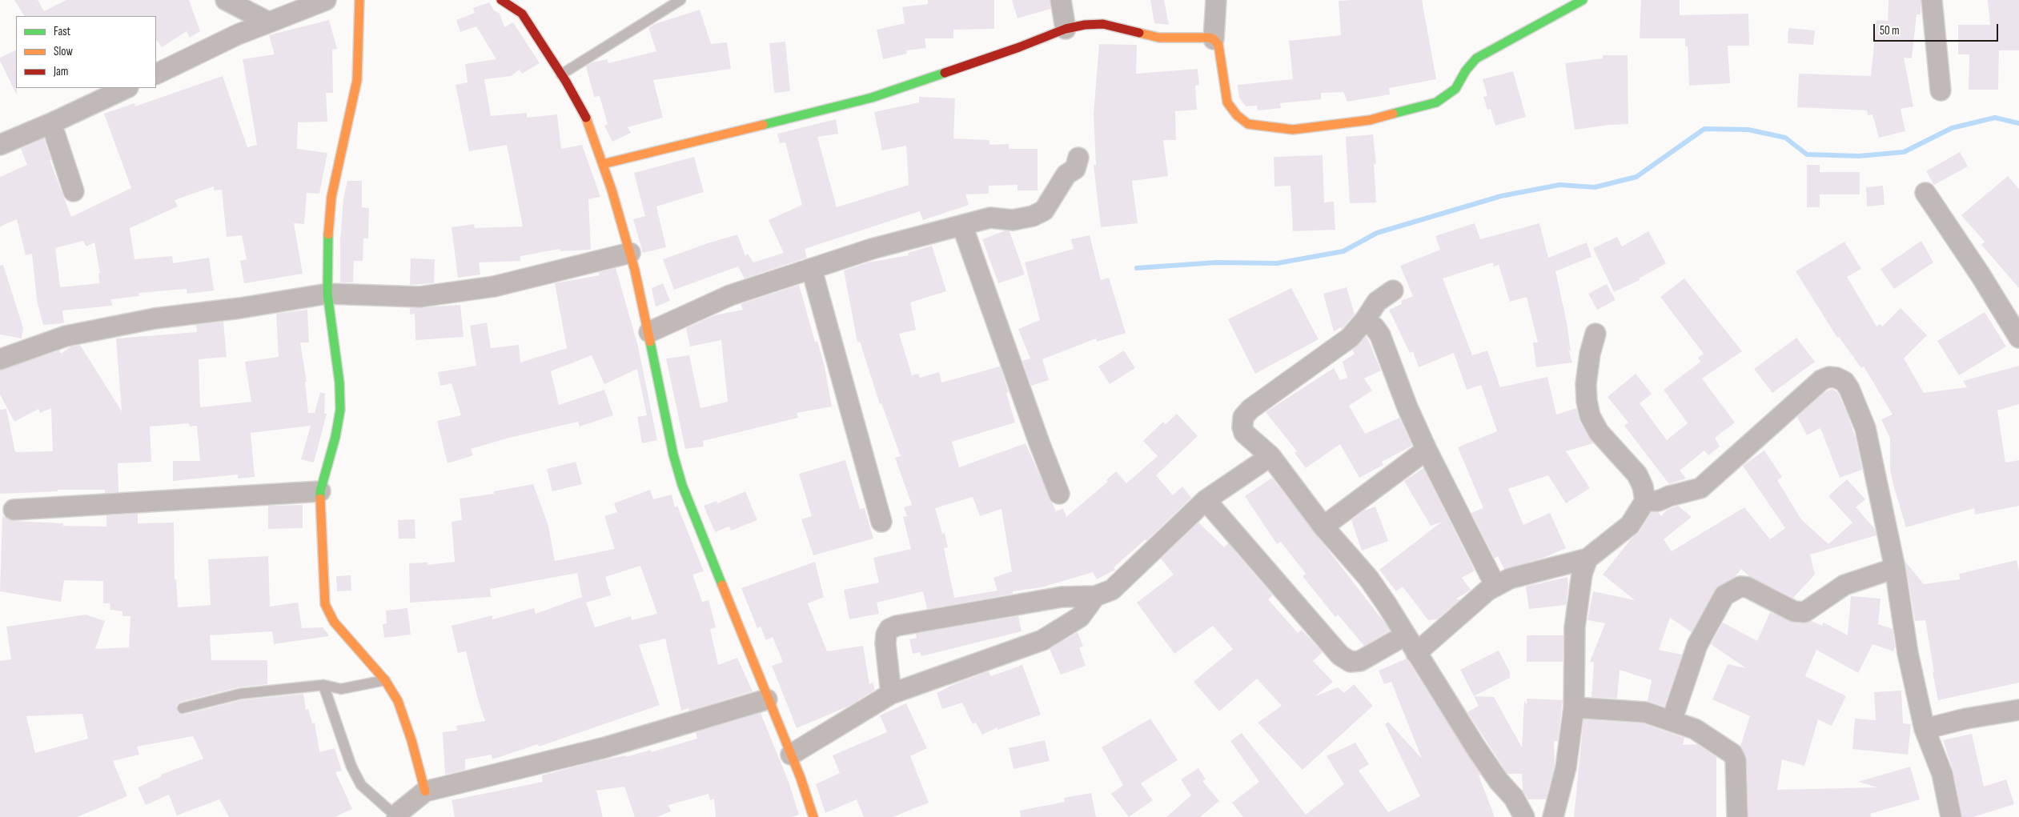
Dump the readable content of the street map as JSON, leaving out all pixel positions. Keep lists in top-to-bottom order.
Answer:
{
  "legend": ["Fast", "Slow", "Jam"],
  "scale_bar": "50 m"
}
